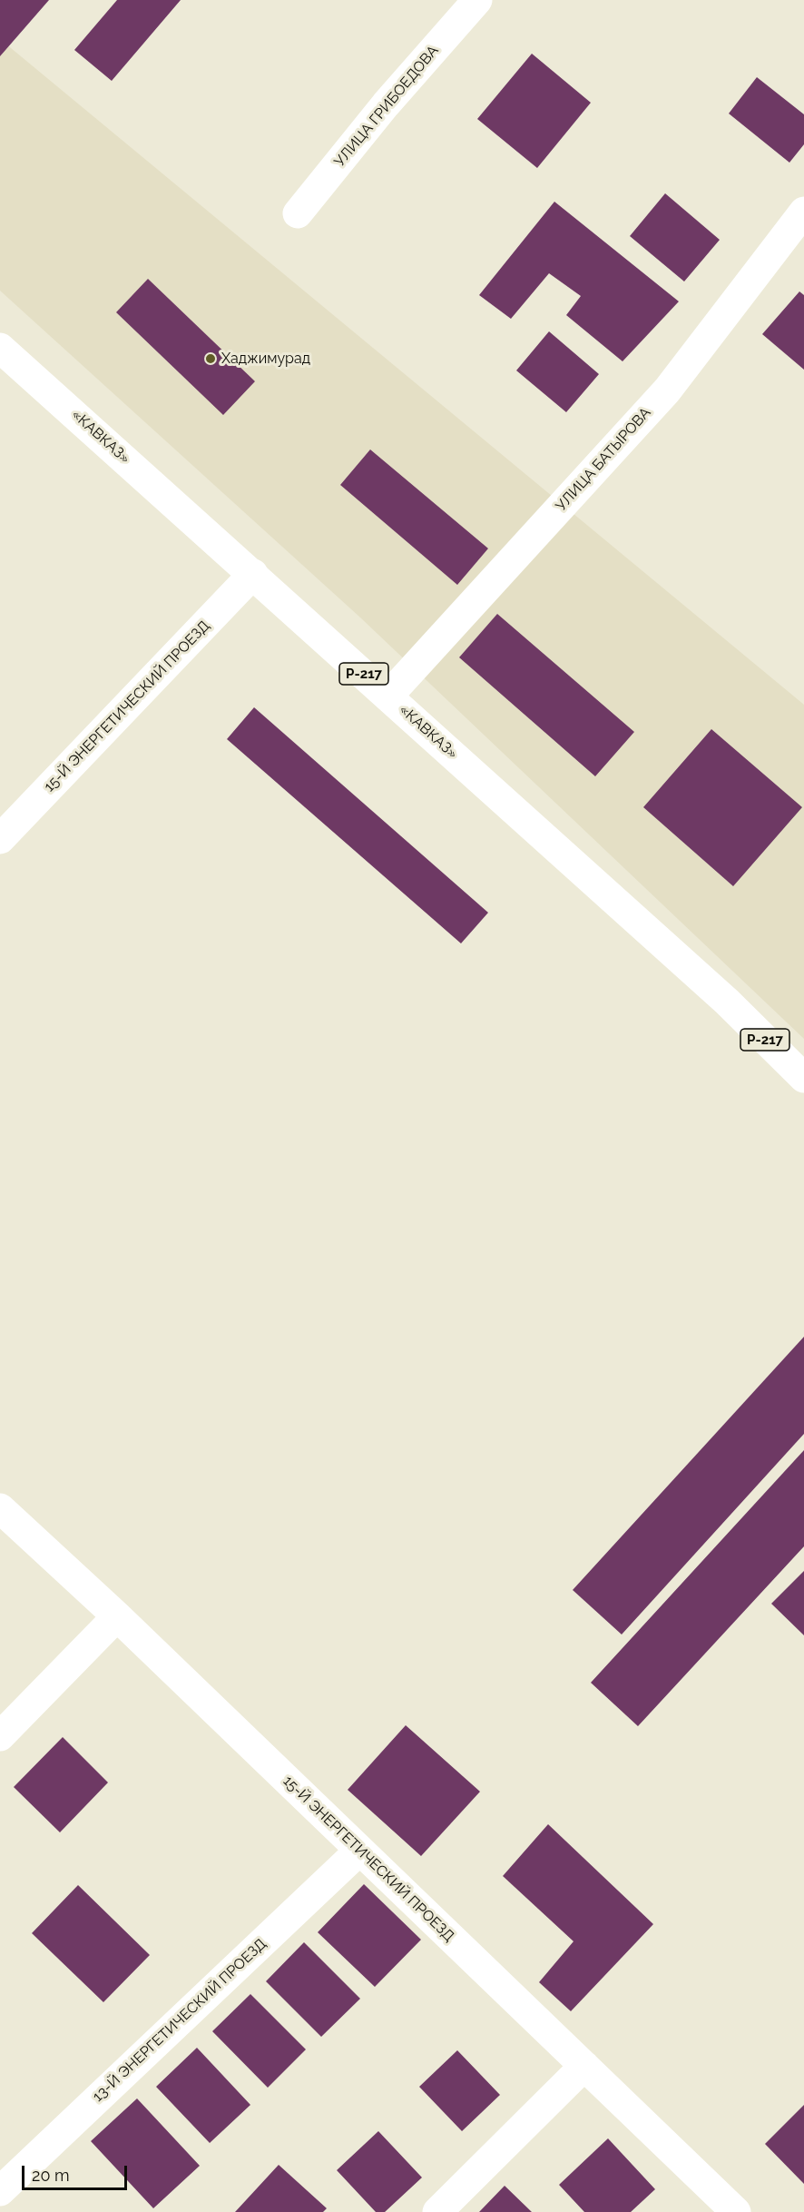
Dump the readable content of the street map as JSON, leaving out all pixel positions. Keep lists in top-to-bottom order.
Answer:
{
  "streets": {
    "main road": [
      "УЛИЦА ГРИБОЕДОВА",
      "«КАВКАЗ»",
      "УЛИЦА БАТЫРОВА",
      "Р-217",
      "15-Й ЭНЕРГЕТИЧЕСКИЙ ПРОЕЗД",
      "13-Й ЭНЕРГЕТИЧЕСКИЙ ПРОЕЗД"
    ]
  },
  "crossings": [
    ["«КАВКАЗ»", "УЛИЦА БАТЫРОВА"],
    ["«КАВКАЗ»", "15-Й ЭНЕРГЕТИЧЕСКИЙ ПРОЕЗД"],
    ["15-Й ЭНЕРГЕТИЧЕСКИЙ ПРОЕЗД", "13-Й ЭНЕРГЕТИЧЕСКИЙ ПРОЕЗД"]
  ],
  "places": ["Хаджимурад"],
  "scale_bar": "20 m"
}
